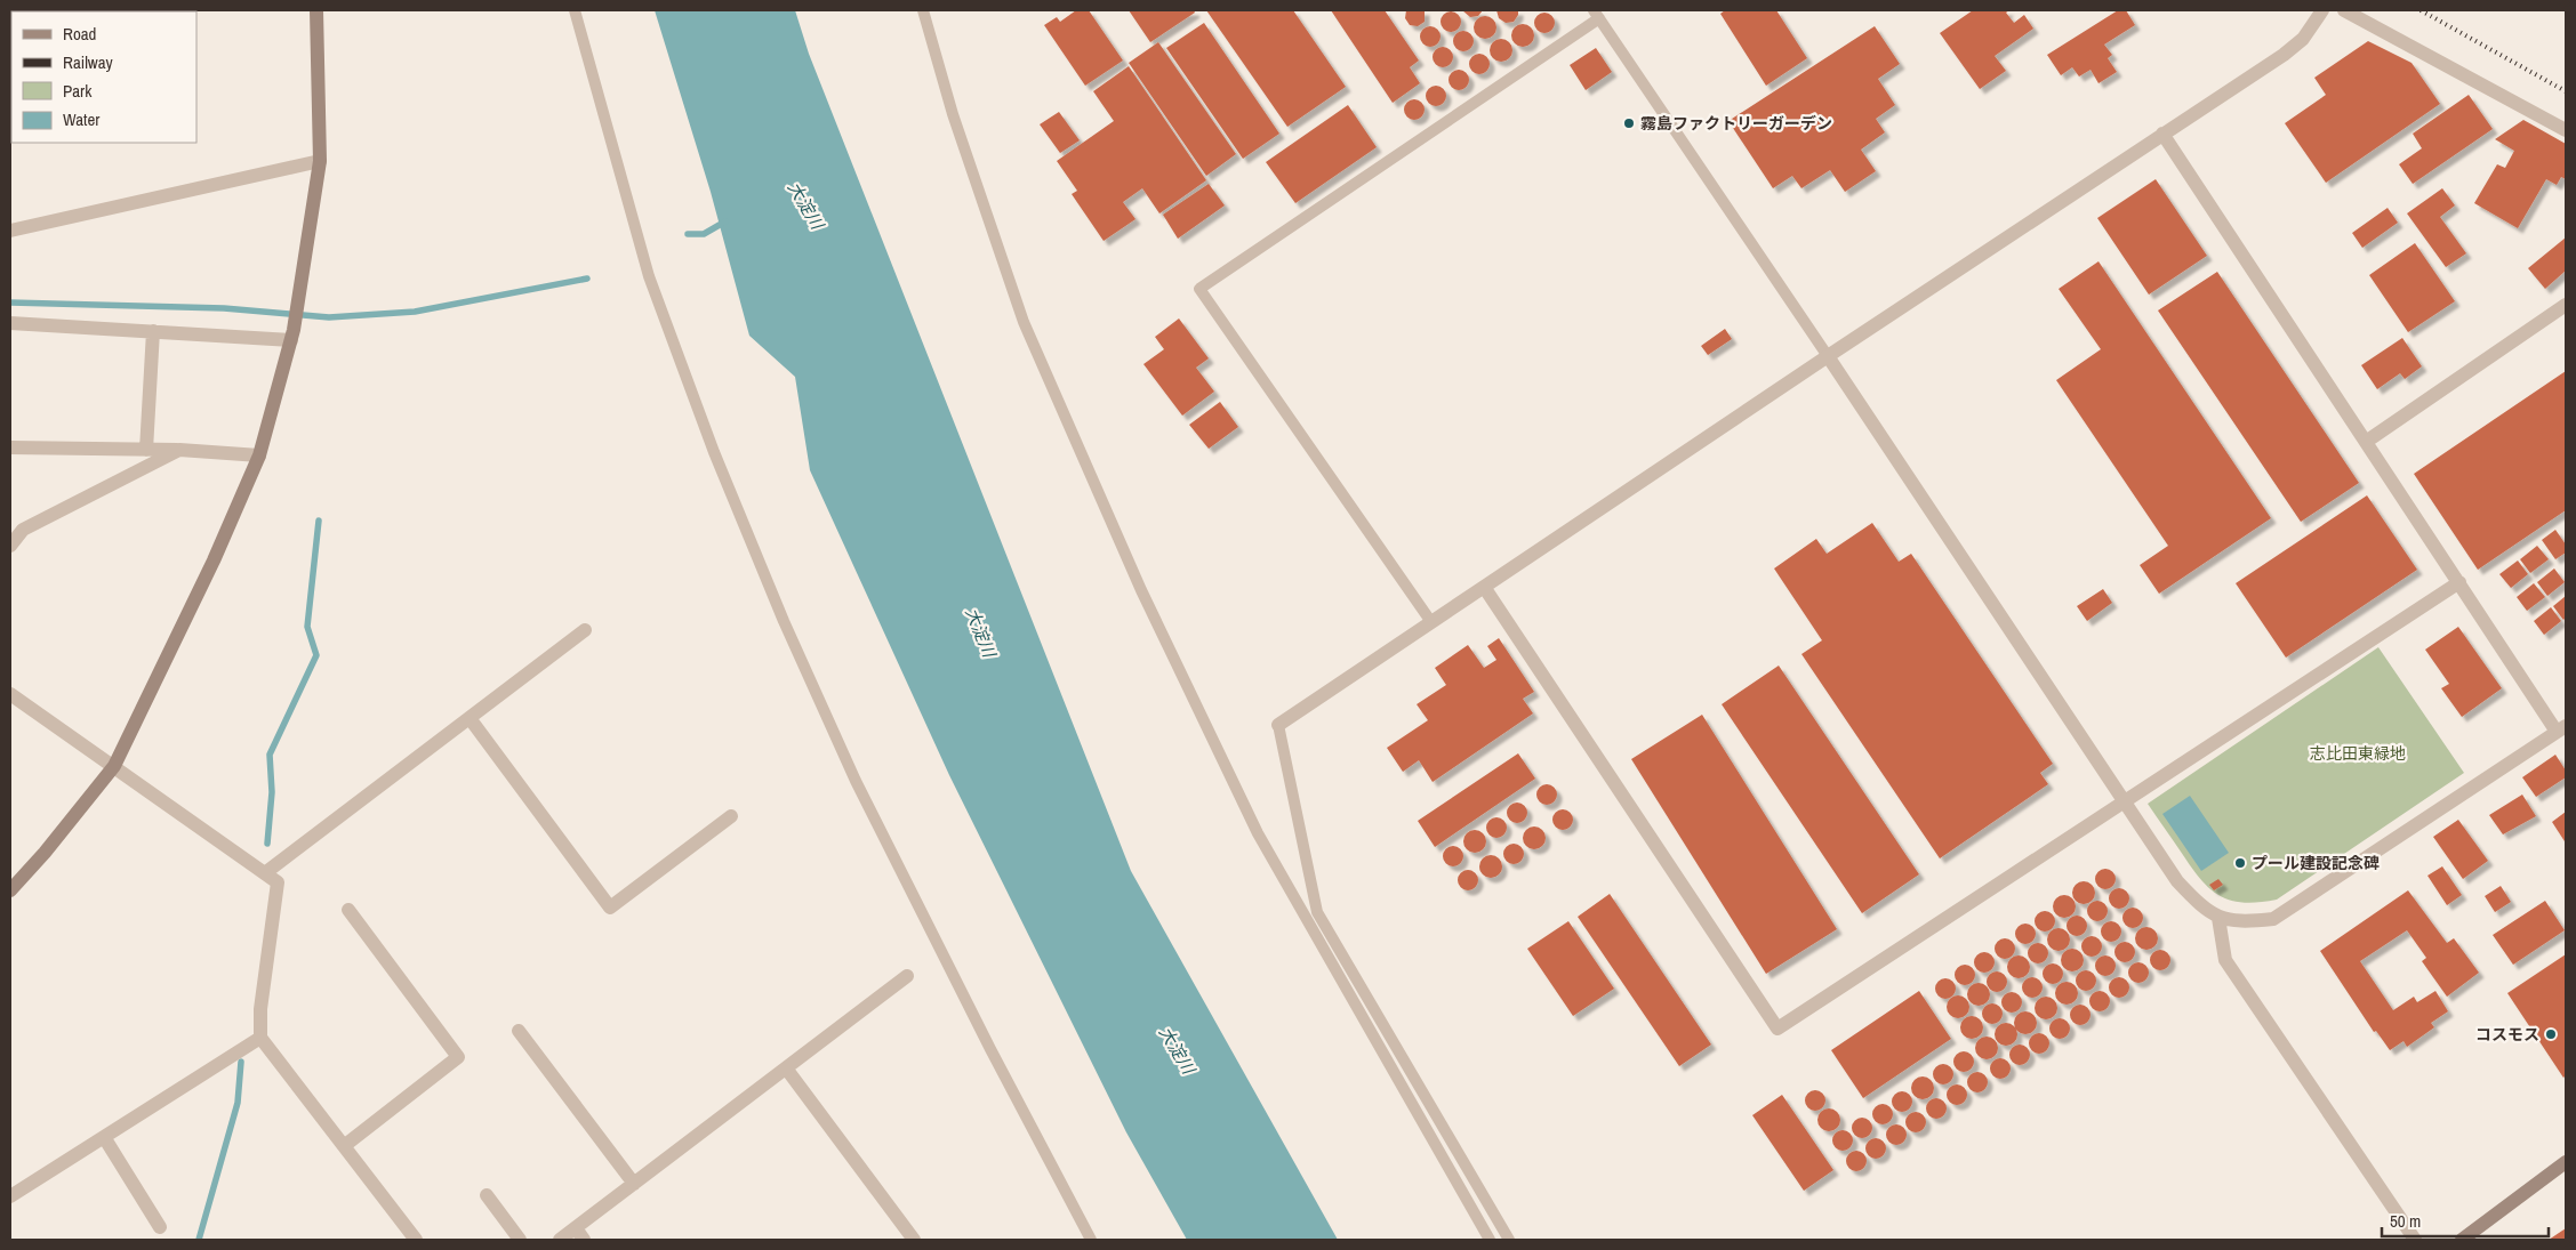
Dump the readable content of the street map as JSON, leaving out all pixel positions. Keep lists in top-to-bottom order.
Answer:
{
  "water": ["大淀川"],
  "parks": ["志比田東緑地"],
  "places": ["霧島ファクトリーガーデン", "プール建設記念碑", "コスモス"],
  "legend": [
    "Road",
    "Railway",
    "Park",
    "Water"
  ],
  "scale_bar": "50 m"
}
